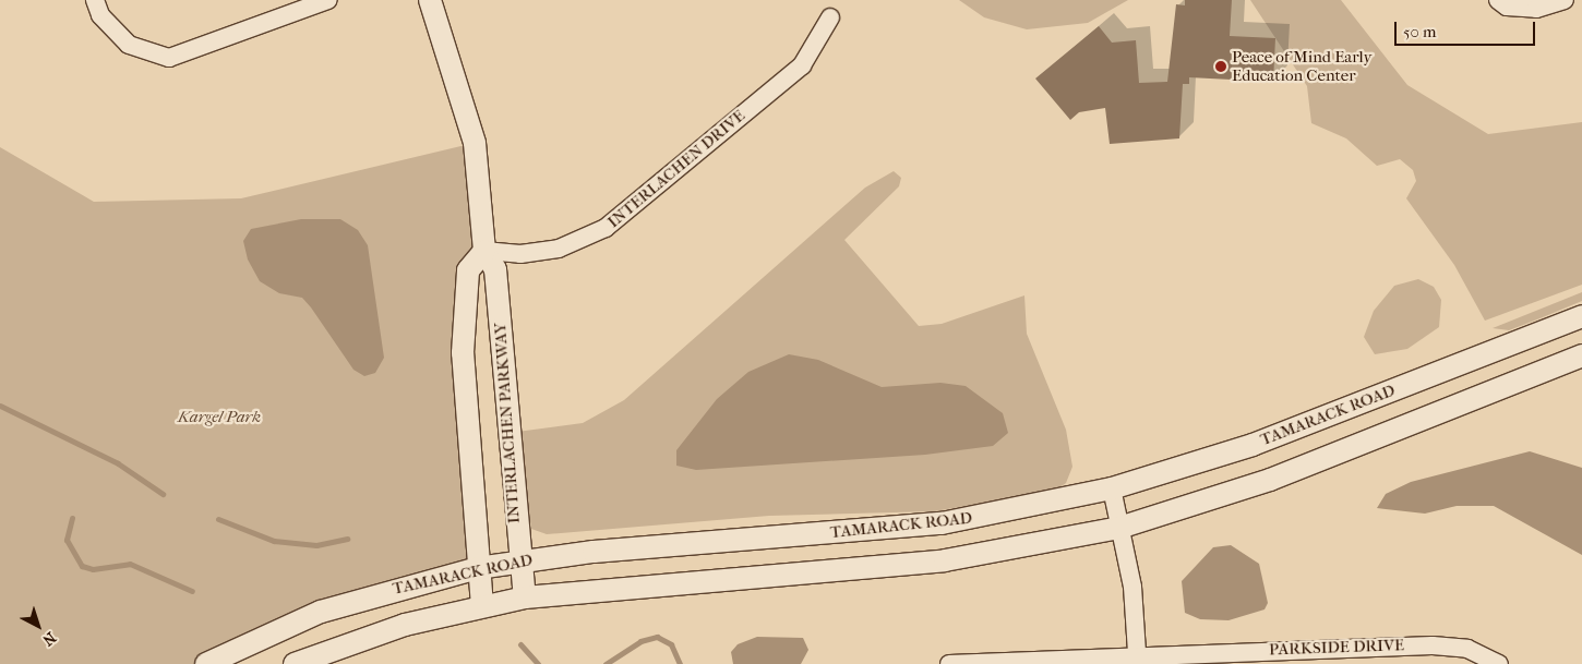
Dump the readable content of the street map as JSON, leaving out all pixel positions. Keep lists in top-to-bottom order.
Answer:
{
  "streets": {
    "street": [
      "INTERLACHEN DRIVE",
      "TAMARACK ROAD",
      "INTERLACHEN PARKWAY",
      "PARKSIDE DRIVE"
    ]
  },
  "crossings": [
    ["INTERLACHEN DRIVE", "INTERLACHEN PARKWAY"],
    ["TAMARACK ROAD", "INTERLACHEN PARKWAY"]
  ],
  "parks": ["Kargel Park"],
  "places": ["Peace of Mind Early Education Center"],
  "scale_bar": "50 m",
  "north": "bottom right"
}
